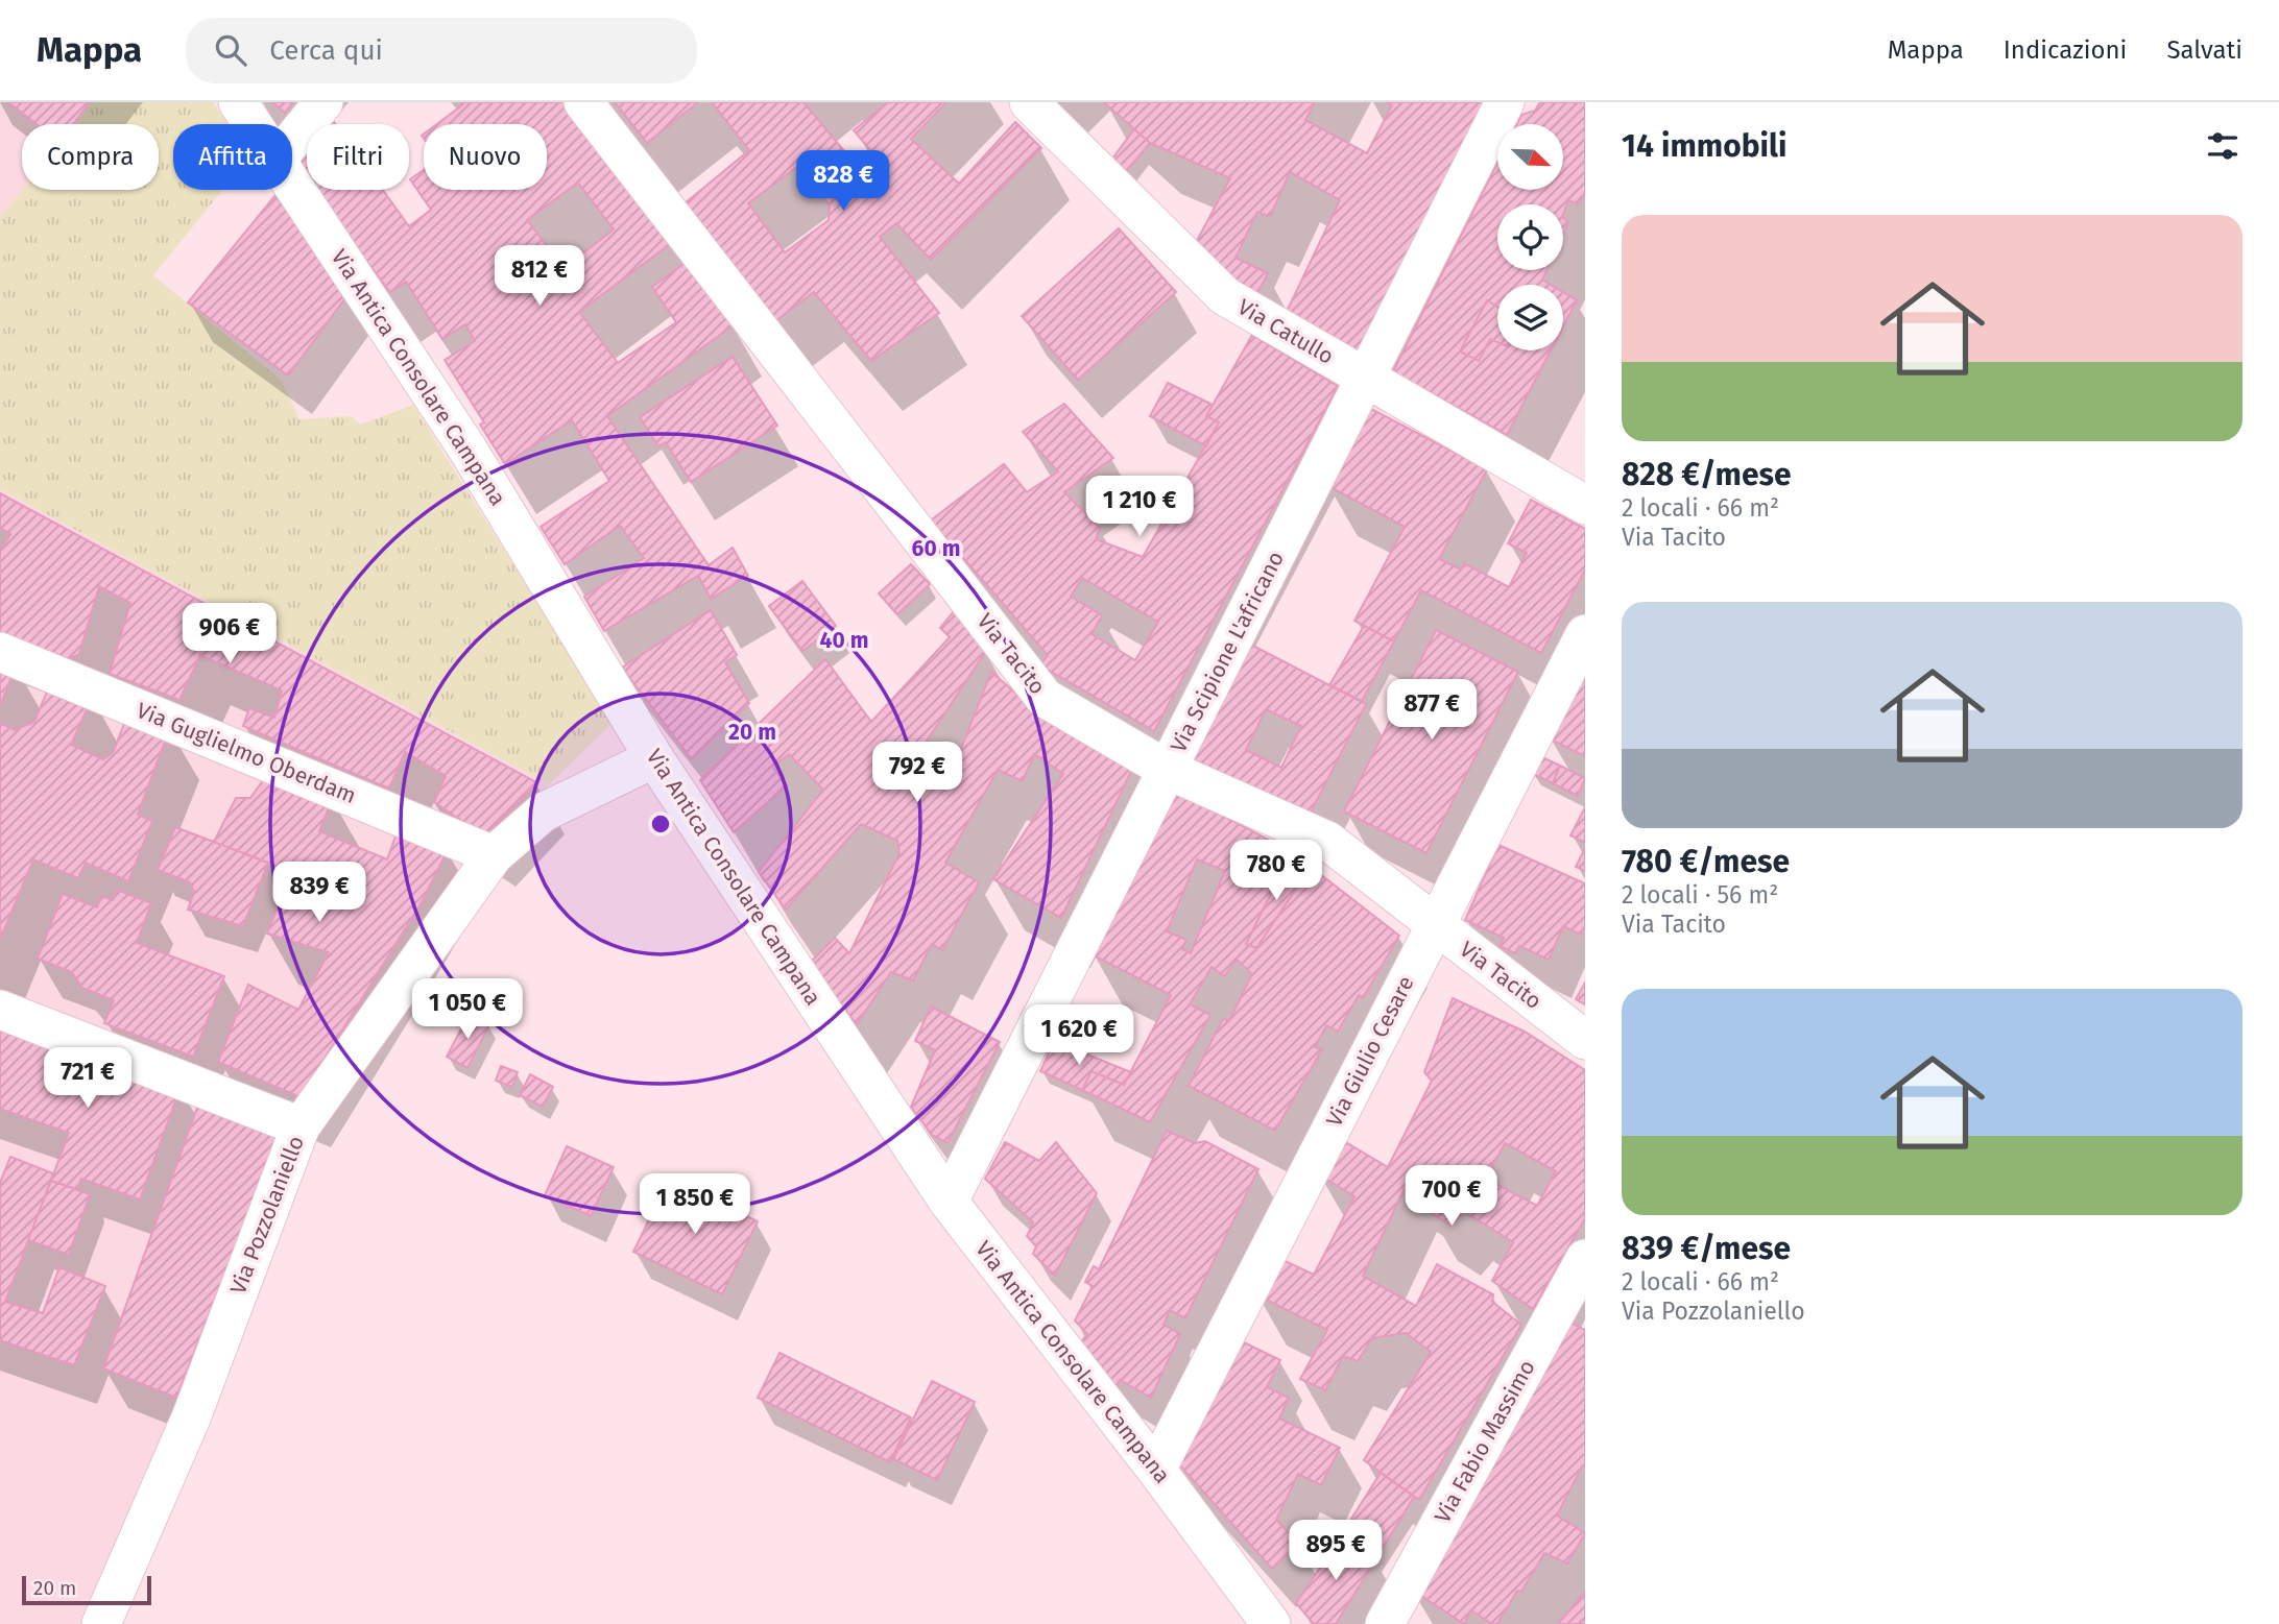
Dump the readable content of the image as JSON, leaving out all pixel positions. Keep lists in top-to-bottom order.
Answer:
{
  "streets": {
    "street": [
      "Via Catullo",
      "Via Antica Consolare Campana",
      "Via Scipione L'africano",
      "Via Tacito",
      "Via Guglielmo Oberdam",
      "Via Giulio Cesare",
      "Via Pozzolaniello",
      "Via Fabio Massimo"
    ]
  },
  "crossings": [
    ["Via Catullo", "Via Scipione L'africano"],
    ["Via Antica Consolare Campana", "Via Scipione L'africano"],
    ["Via Antica Consolare Campana", "Via Giulio Cesare"],
    ["Via Antica Consolare Campana", "Via Pozzolaniello"],
    ["Via Scipione L'africano", "Via Tacito"],
    ["Via Tacito", "Via Giulio Cesare"],
    ["Via Guglielmo Oberdam", "Via Pozzolaniello"]
  ],
  "scale_bar": "20 m",
  "north": "bottom right",
  "page": {
    "header": "Mappa",
    "search": "Cerca qui",
    "nav": ["Mappa", "Indicazioni", "Salvati"],
    "heading": "14 immobili",
    "chip": [
      "Compra",
      "Affitta",
      "Filtri",
      "Nuovo"
    ],
    "price": [
      "828 €",
      "812 €",
      "1 210 €",
      "906 €",
      "877 €",
      "792 €",
      "780 €",
      "839 €",
      "1 050 €",
      "1 620 €",
      "721 €",
      "700 €",
      "1 850 €",
      "895 €"
    ],
    "list": [
      {
        "name": "828 €/mese",
        "note": "2 locali · 66 m² · Via Tacito"
      },
      {
        "name": "780 €/mese",
        "note": "2 locali · 56 m² · Via Tacito"
      },
      {
        "name": "839 €/mese",
        "note": "2 locali · 66 m² · Via Pozzolaniello"
      }
    ],
    "scale": "20 m"
  },
  "rings": ["60 m", "40 m", "20 m"]
}
